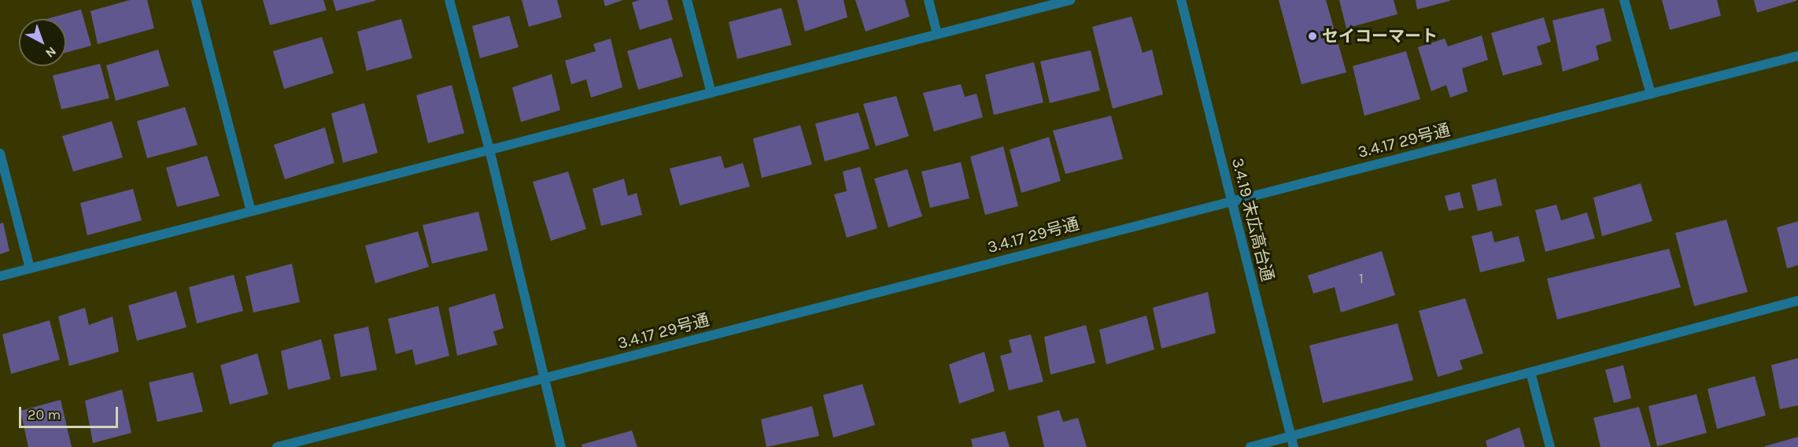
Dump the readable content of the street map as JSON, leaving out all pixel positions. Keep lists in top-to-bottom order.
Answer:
{
  "streets": {
    "street": ["3.4.17 29号通", "3.4.19 末広高台通"]
  },
  "crossings": [
    ["3.4.17 29号通", "3.4.19 末広高台通"]
  ],
  "places": ["セイコーマート"],
  "house_numbers": ["1"],
  "scale_bar": "20 m",
  "north": "bottom right"
}
